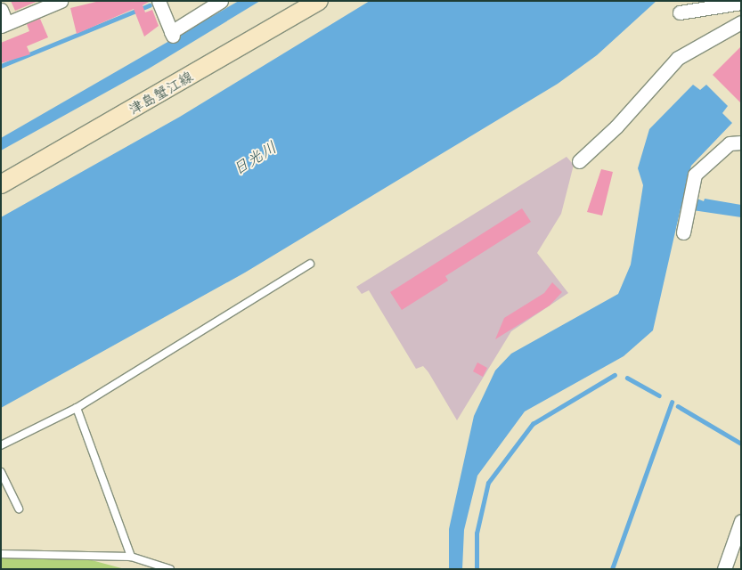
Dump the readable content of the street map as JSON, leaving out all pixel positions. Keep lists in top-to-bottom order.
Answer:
{
  "streets": {
    "main road": ["津島蟹江線"]
  },
  "water": ["日光川"]
}
